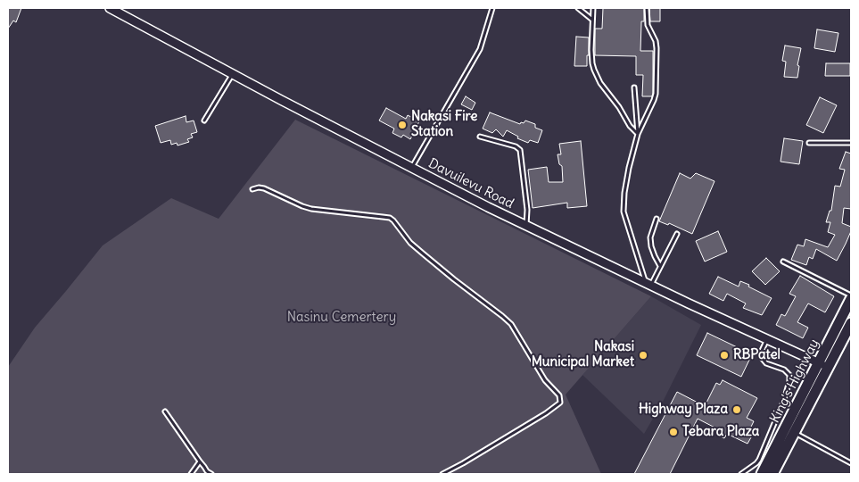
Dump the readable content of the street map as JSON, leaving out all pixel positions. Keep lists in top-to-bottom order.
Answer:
{
  "streets": {
    "highway": ["King's Highway"],
    "street": ["Davuilevu Road"]
  },
  "crossings": [
    ["Davuilevu Road", "King's Highway"]
  ],
  "parks": ["Nasinu Cemertery"],
  "places": [
    "Nakasi Fire Station",
    "Nakasi Municipal Market",
    "RBPatel",
    "Highway Plaza",
    "Tebara Plaza"
  ]
}
